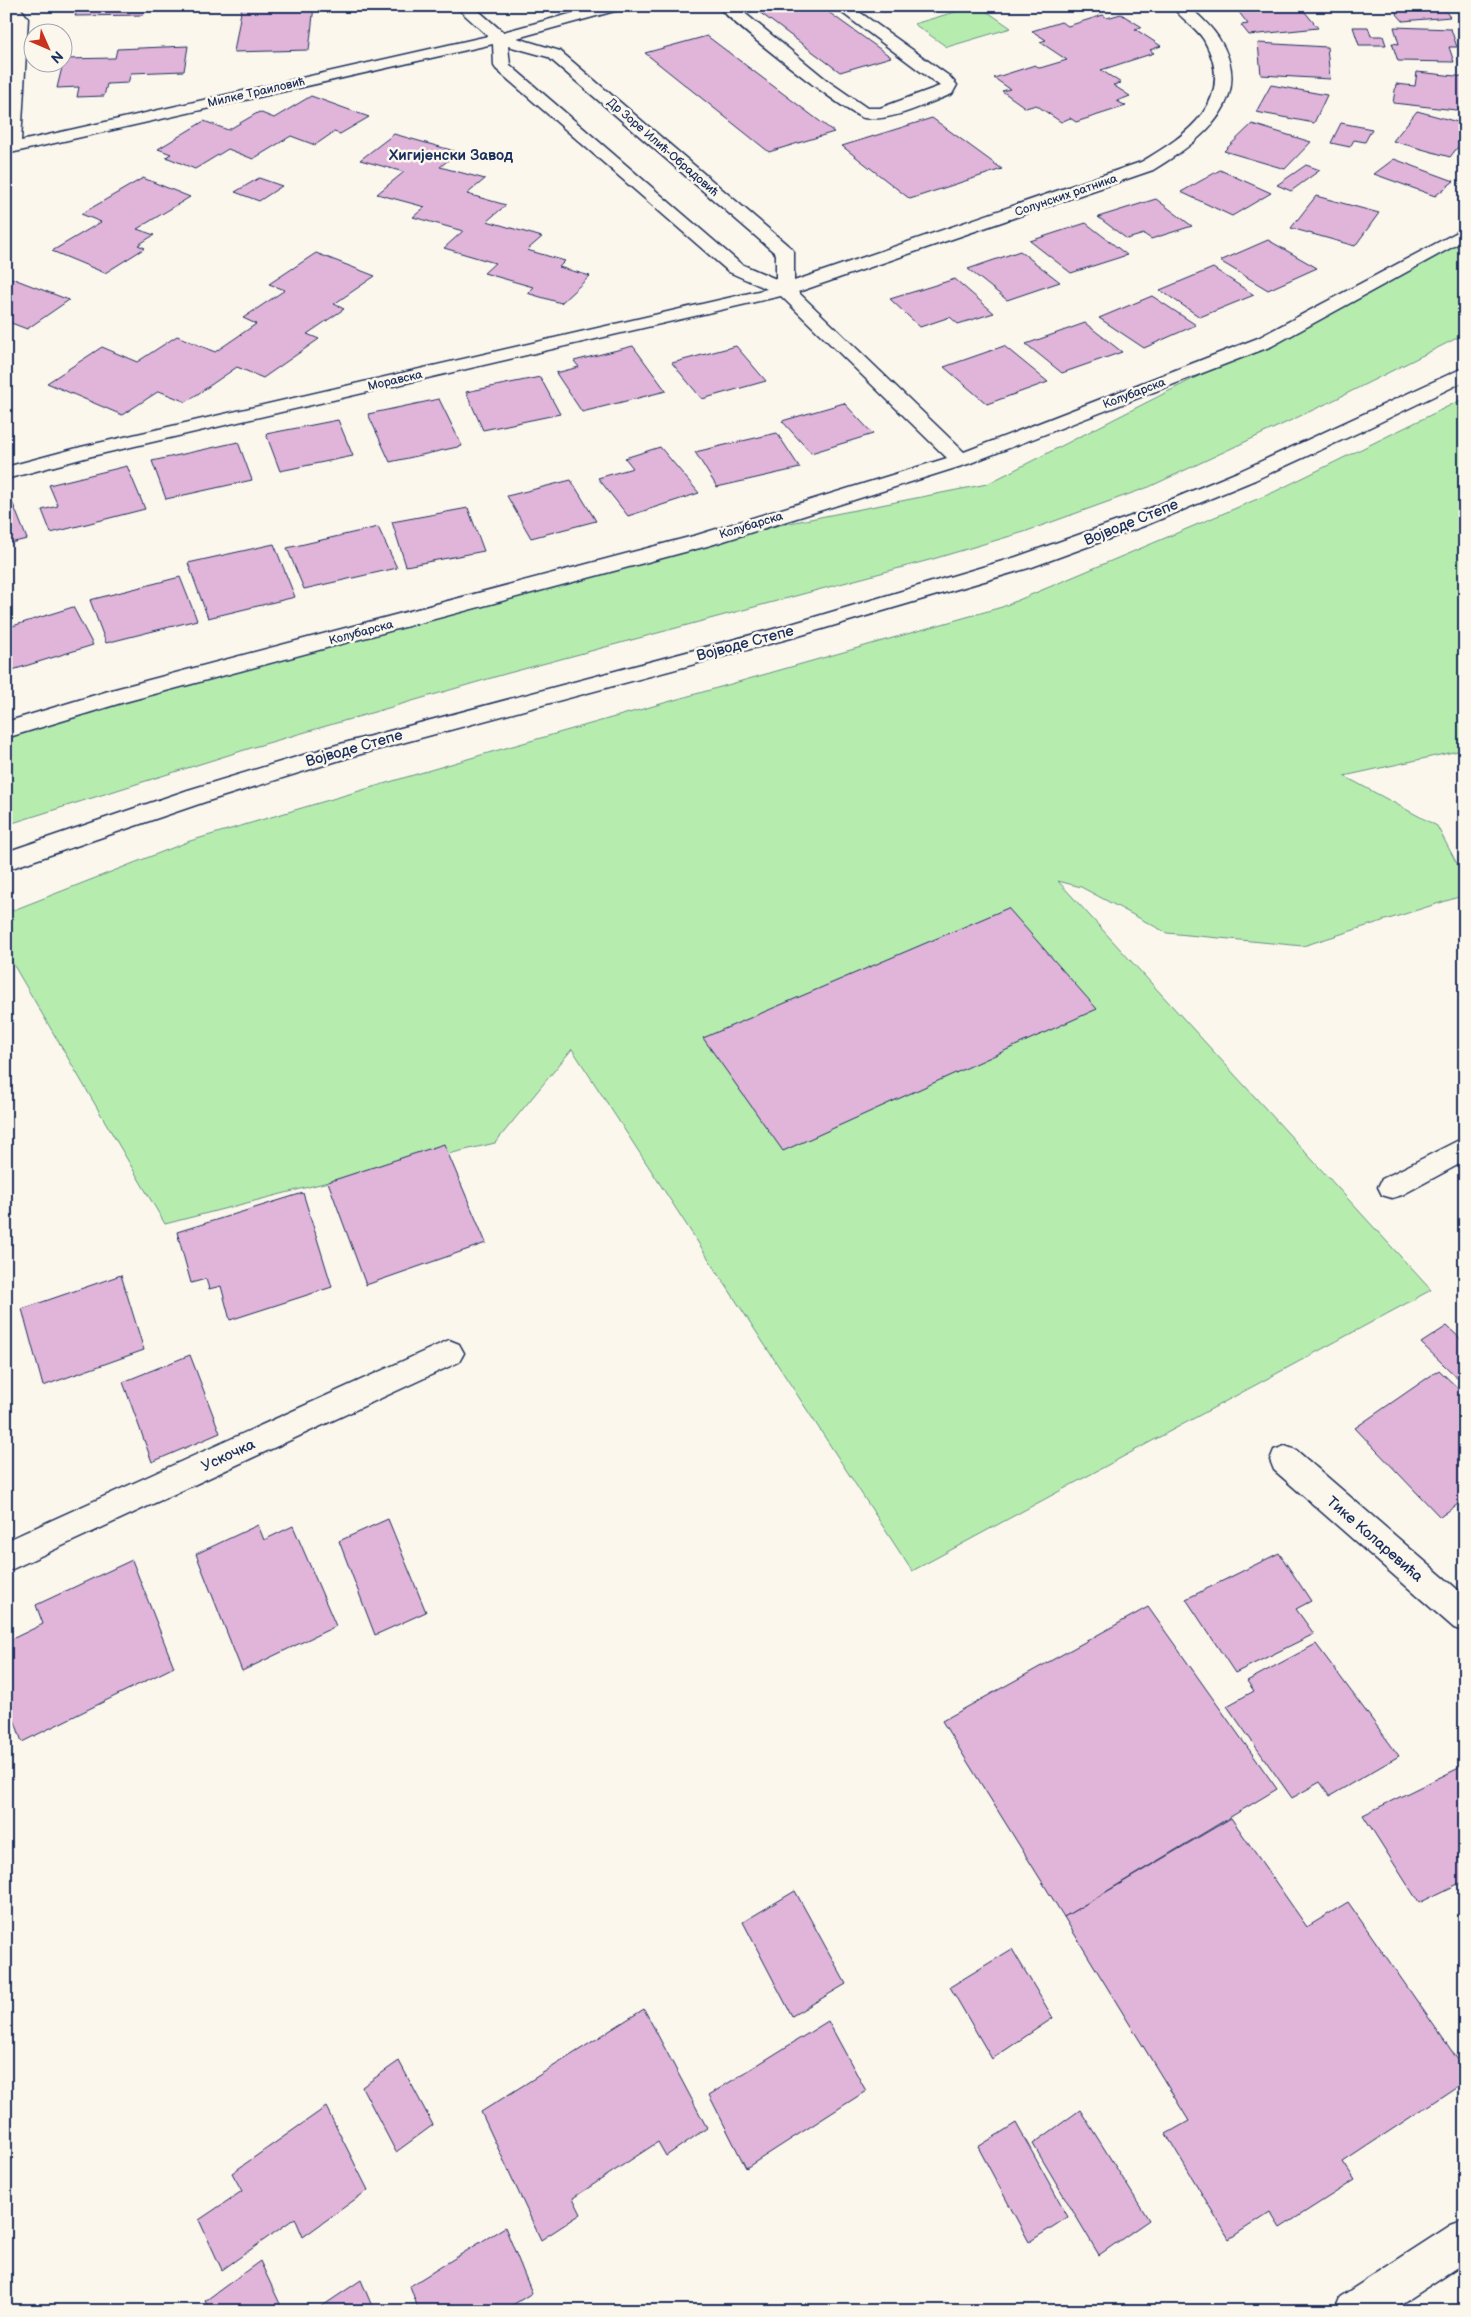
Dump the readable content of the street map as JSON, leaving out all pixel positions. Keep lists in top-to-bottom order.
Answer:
{
  "streets": {
    "street": [
      "Милке Траиловић",
      "Др Зоре Илић-Обрадовић",
      "Солунских ратника",
      "Моравска",
      "Колубарска",
      "Војводе Степе",
      "Ускочка",
      "Тике Коларевића"
    ]
  },
  "crossings": [
    ["Милке Траиловић", "Др Зоре Илић-Обрадовић"],
    ["Др Зоре Илић-Обрадовић", "Солунских ратника"],
    ["Др Зоре Илић-Обрадовић", "Моравска"],
    ["Солунских ратника", "Моравска"]
  ],
  "districts": ["Хигијенски Завод"],
  "north": "bottom right"
}
